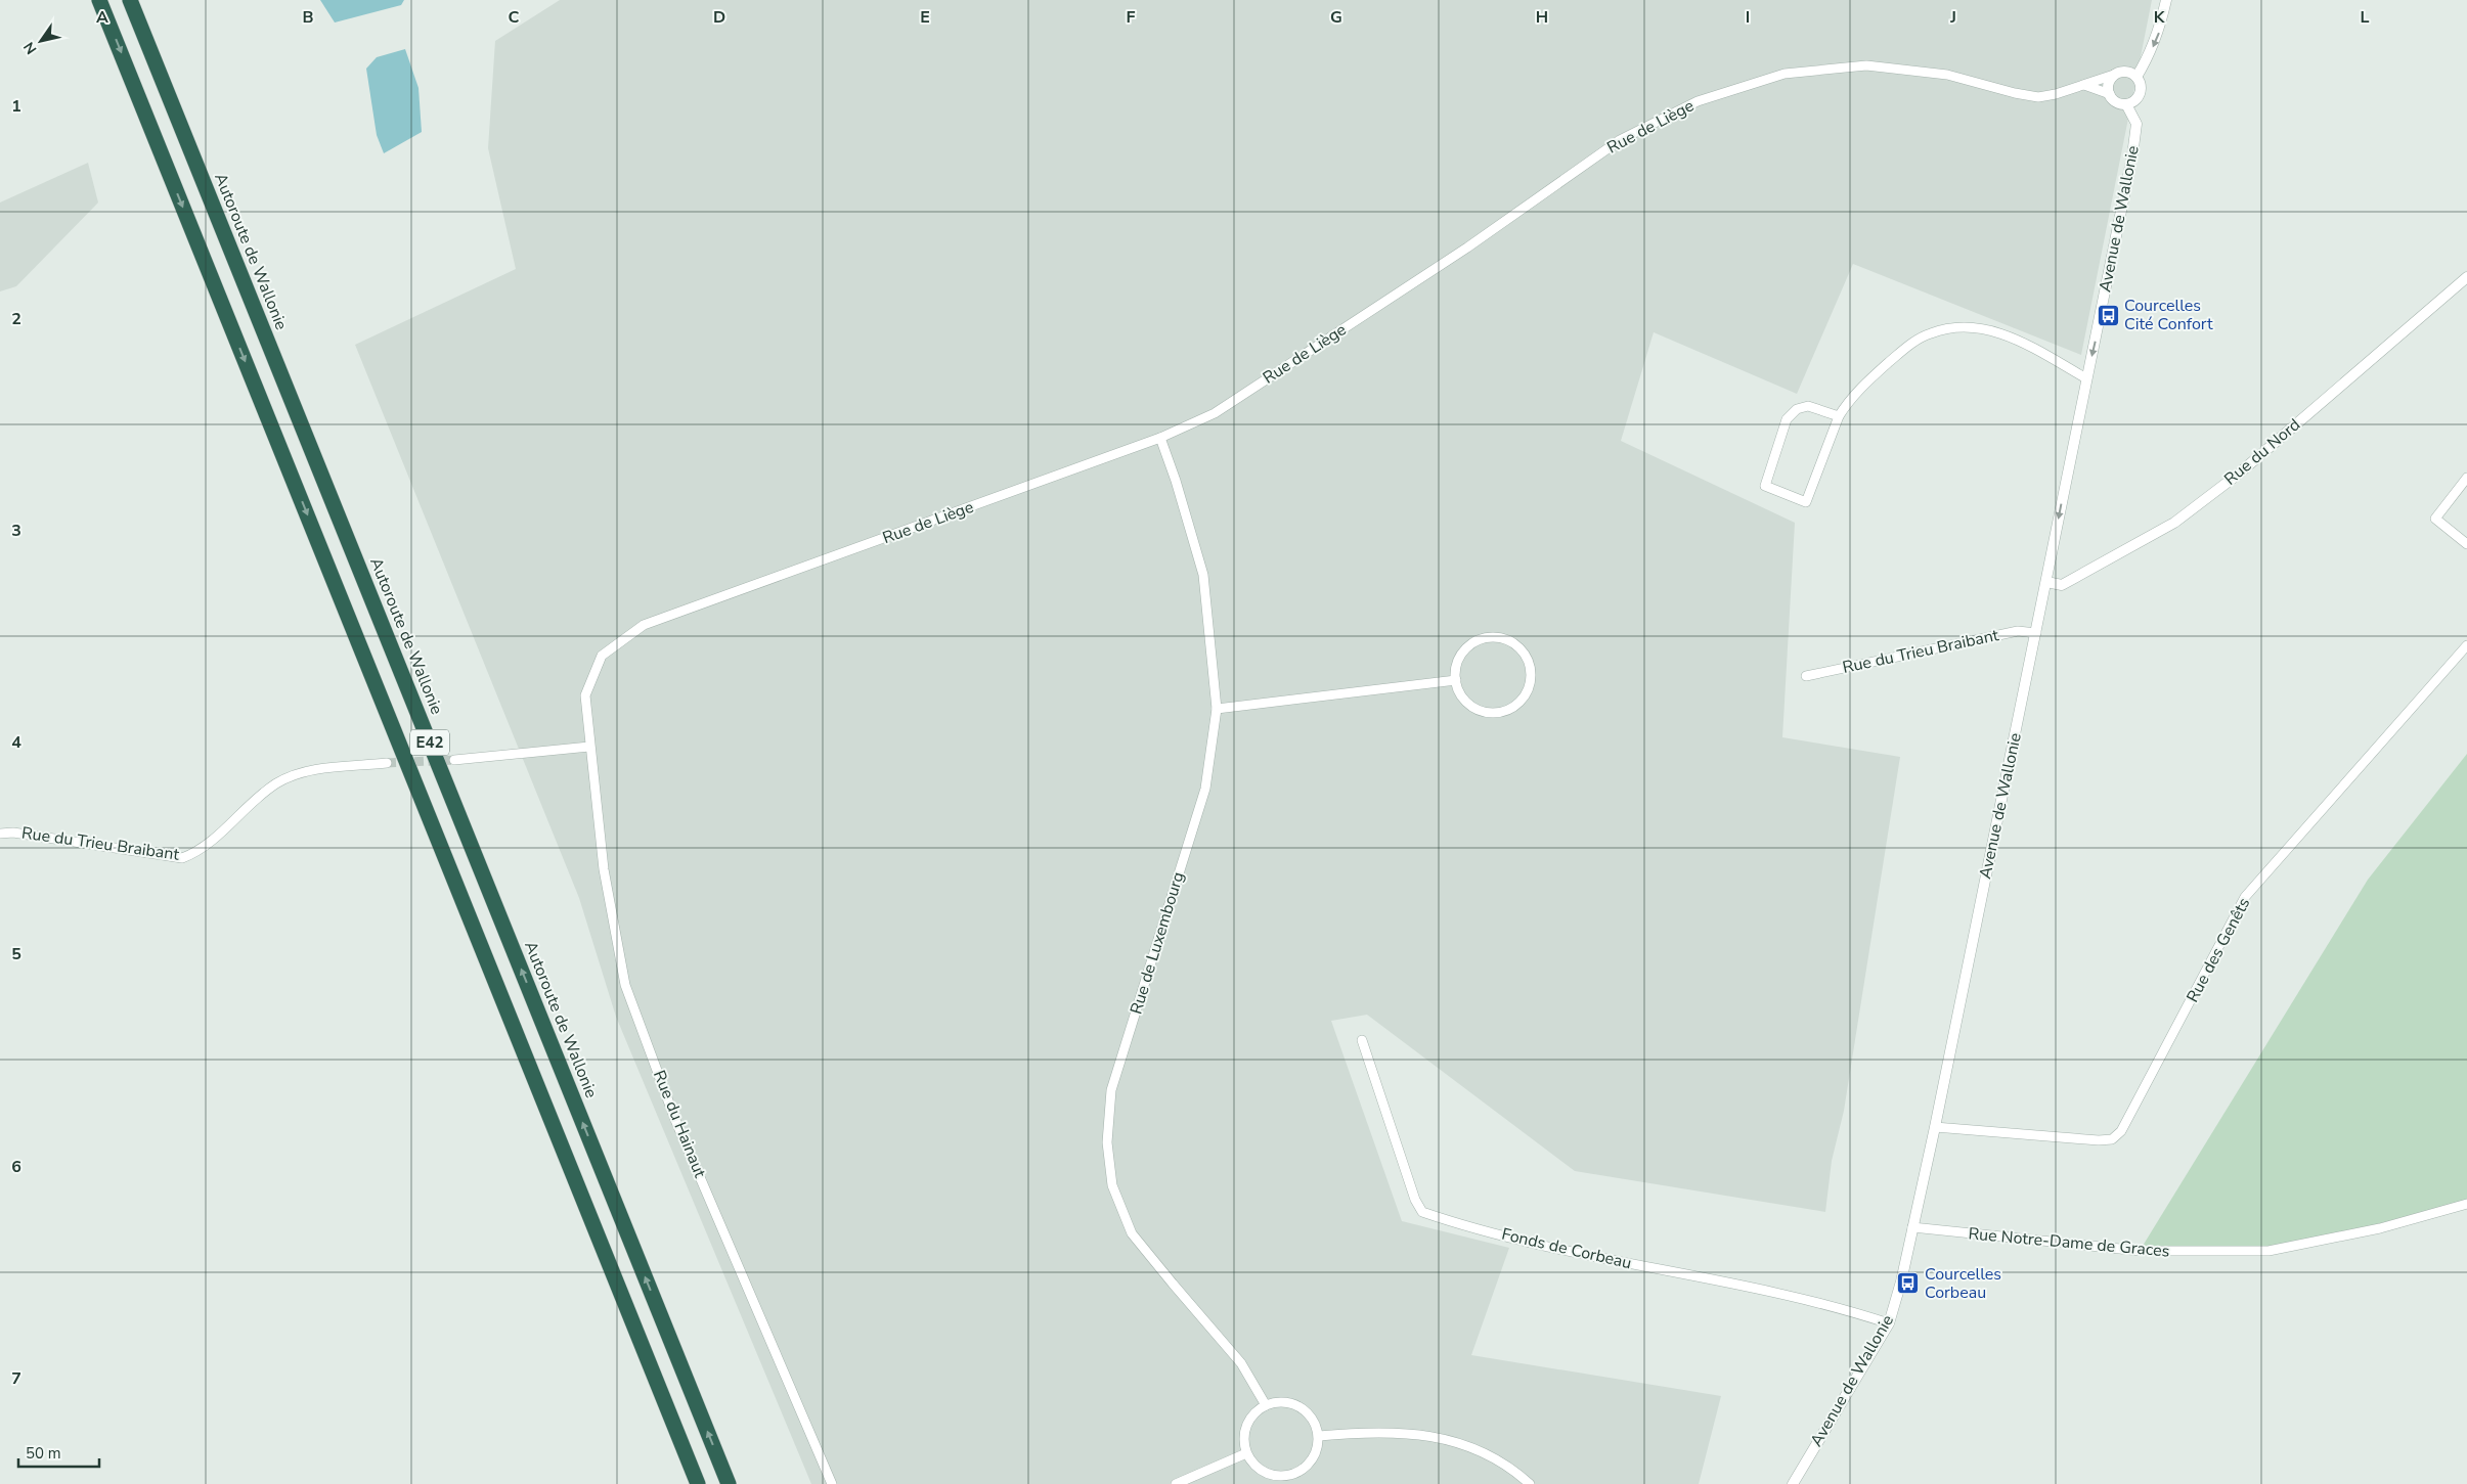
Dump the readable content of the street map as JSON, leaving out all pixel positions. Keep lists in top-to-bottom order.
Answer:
{
  "streets": {
    "highway": ["Autoroute de Wallonie", "E42"],
    "street": [
      "Rue de Liège",
      "Avenue de Wallonie",
      "Rue du Nord",
      "Rue du Trieu Braibant",
      "Rue de Luxembourg",
      "Rue des Genêts",
      "Rue du Hainaut",
      "Rue Notre-Dame de Graces",
      "Fonds de Corbeau"
    ]
  },
  "crossings": [
    ["Rue de Liège", "Avenue de Wallonie"],
    ["Rue de Liège", "Rue de Luxembourg"],
    ["Rue de Liège", "Rue du Hainaut"],
    ["Avenue de Wallonie", "Rue du Nord"],
    ["Avenue de Wallonie", "Rue du Trieu Braibant"],
    ["Avenue de Wallonie", "Rue des Genêts"],
    ["Avenue de Wallonie", "Rue Notre-Dame de Graces"],
    ["Avenue de Wallonie", "Fonds de Corbeau"]
  ],
  "places": {
    "bus stop": ["Courcelles Cité Confort", "Courcelles Corbeau"]
  },
  "scale_bar": "50 m",
  "north": "bottom left",
  "grid": {
    "columns": [
      "A",
      "B",
      "C",
      "D",
      "E",
      "F",
      "G",
      "H",
      "I",
      "J",
      "K",
      "L"
    ],
    "rows": [
      "1",
      "2",
      "3",
      "4",
      "5",
      "6",
      "7"
    ]
  }
}
